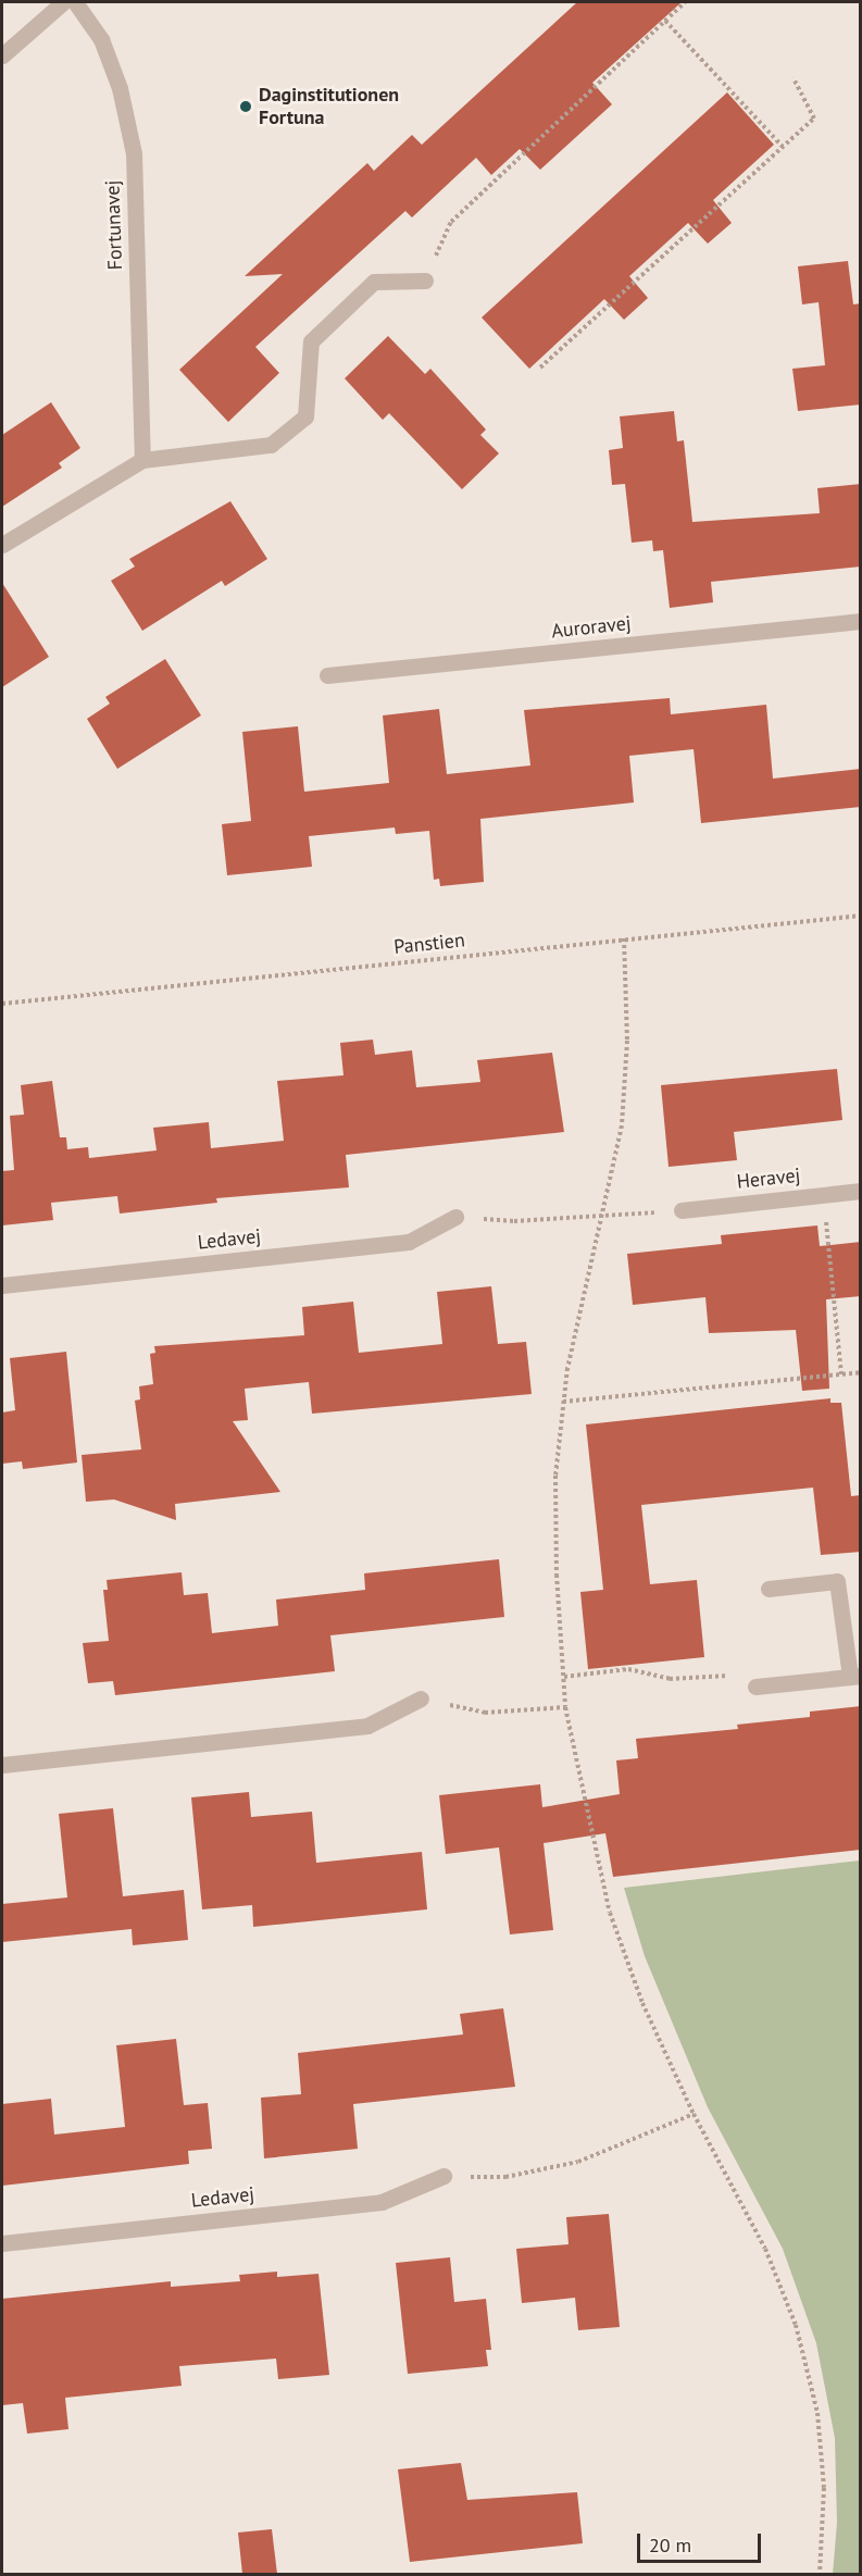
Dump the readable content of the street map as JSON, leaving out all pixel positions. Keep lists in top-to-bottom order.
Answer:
{
  "streets": {
    "street": [
      "Fortunavej",
      "Auroravej",
      "Heravej",
      "Ledavej"
    ],
    "path": ["Panstien"]
  },
  "places": ["Daginstitutionen Fortuna"],
  "scale_bar": "20 m"
}
